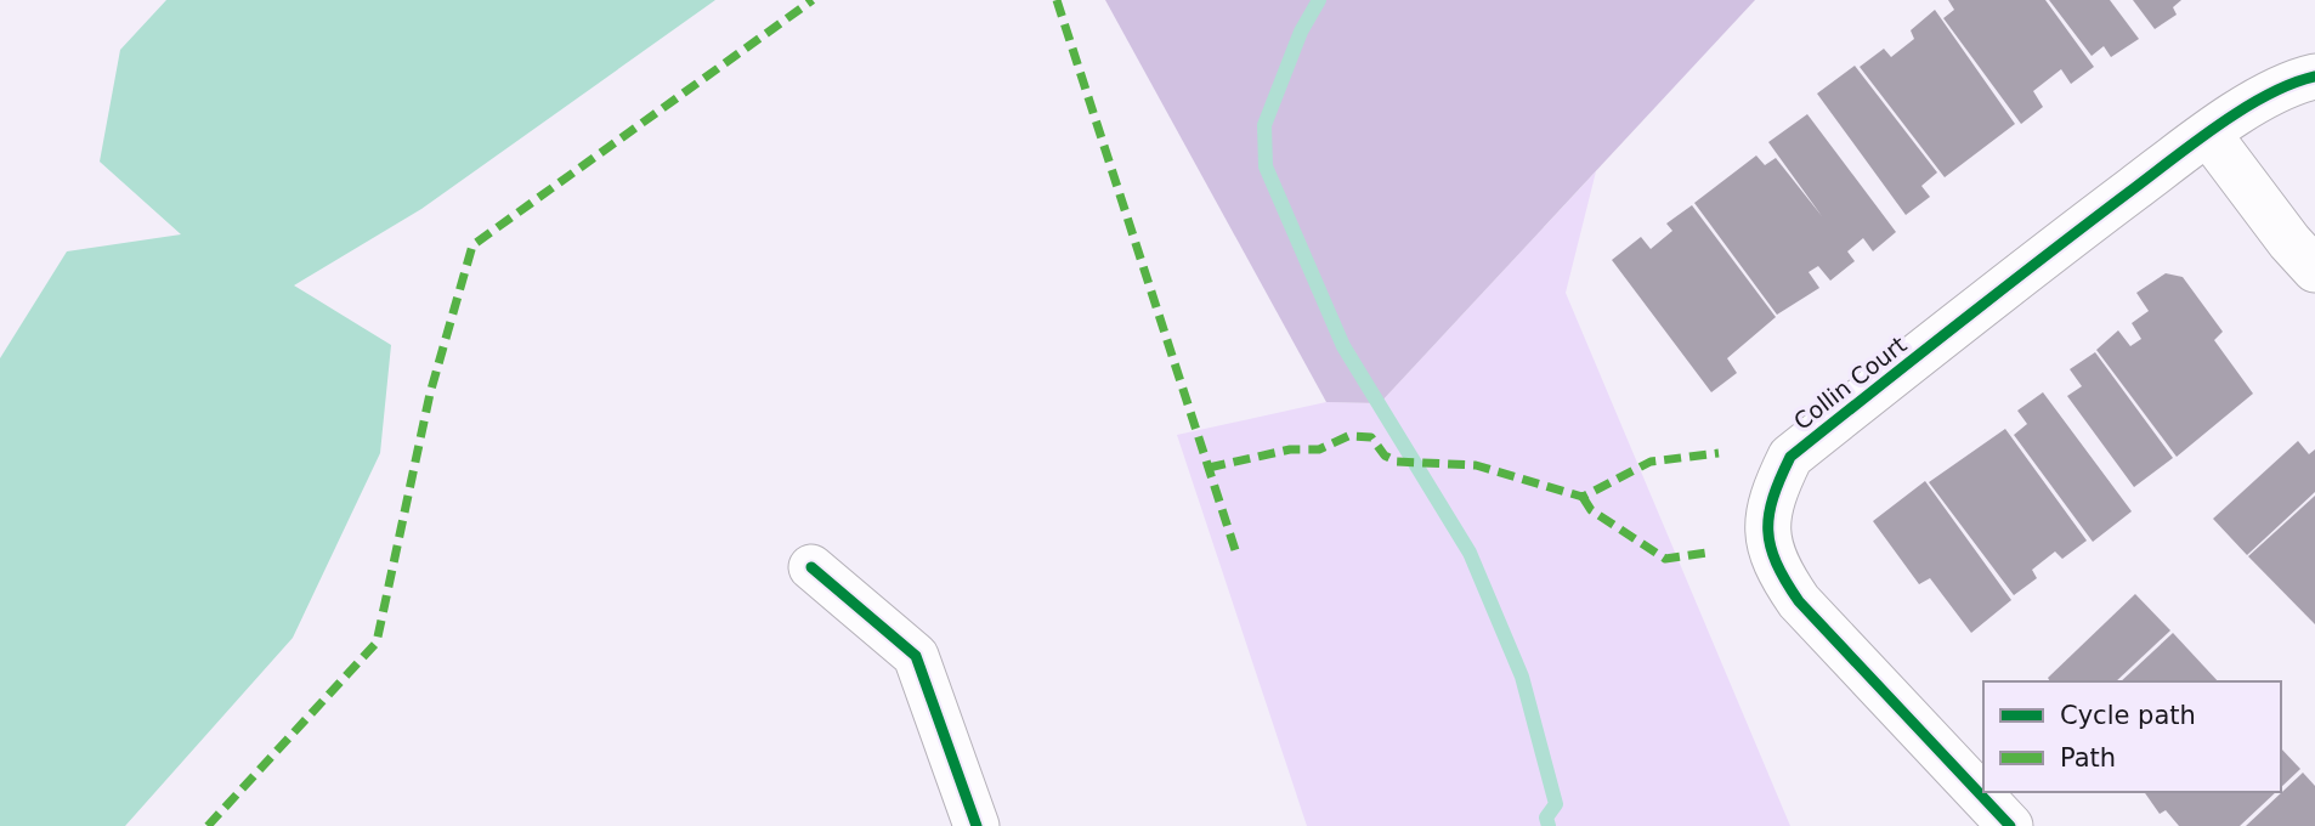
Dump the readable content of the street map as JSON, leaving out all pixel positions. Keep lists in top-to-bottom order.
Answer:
{
  "streets": {
    "street": ["Collin Court"]
  },
  "legend": ["Cycle path", "Path"]
}
